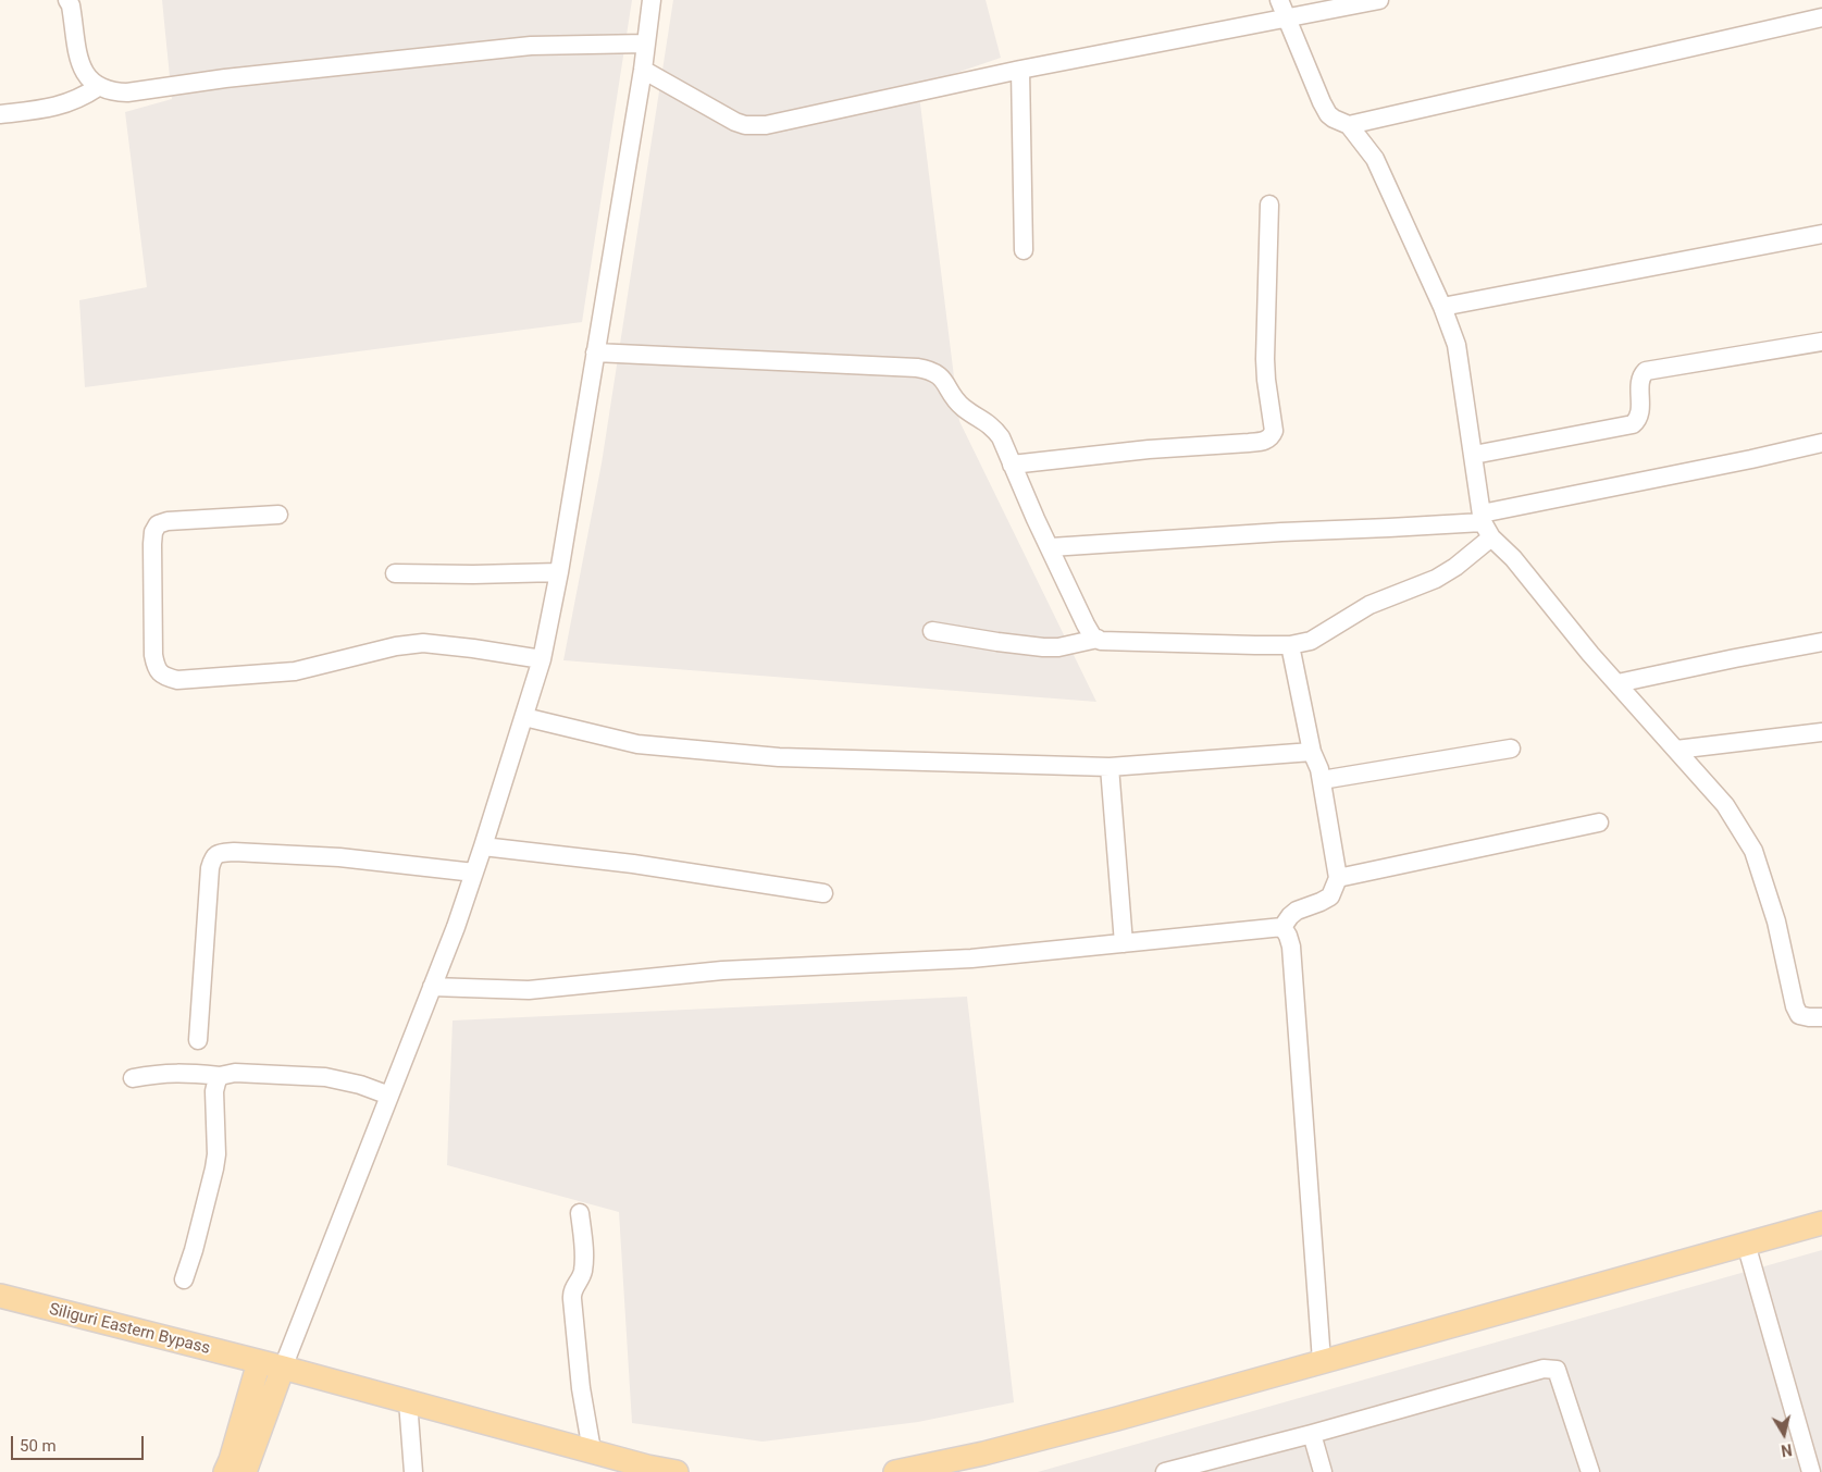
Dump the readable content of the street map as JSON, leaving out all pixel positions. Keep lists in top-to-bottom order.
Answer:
{
  "streets": {
    "main road": ["Siliguri Eastern Bypass"]
  },
  "scale_bar": "50 m",
  "north": "bottom"
}
